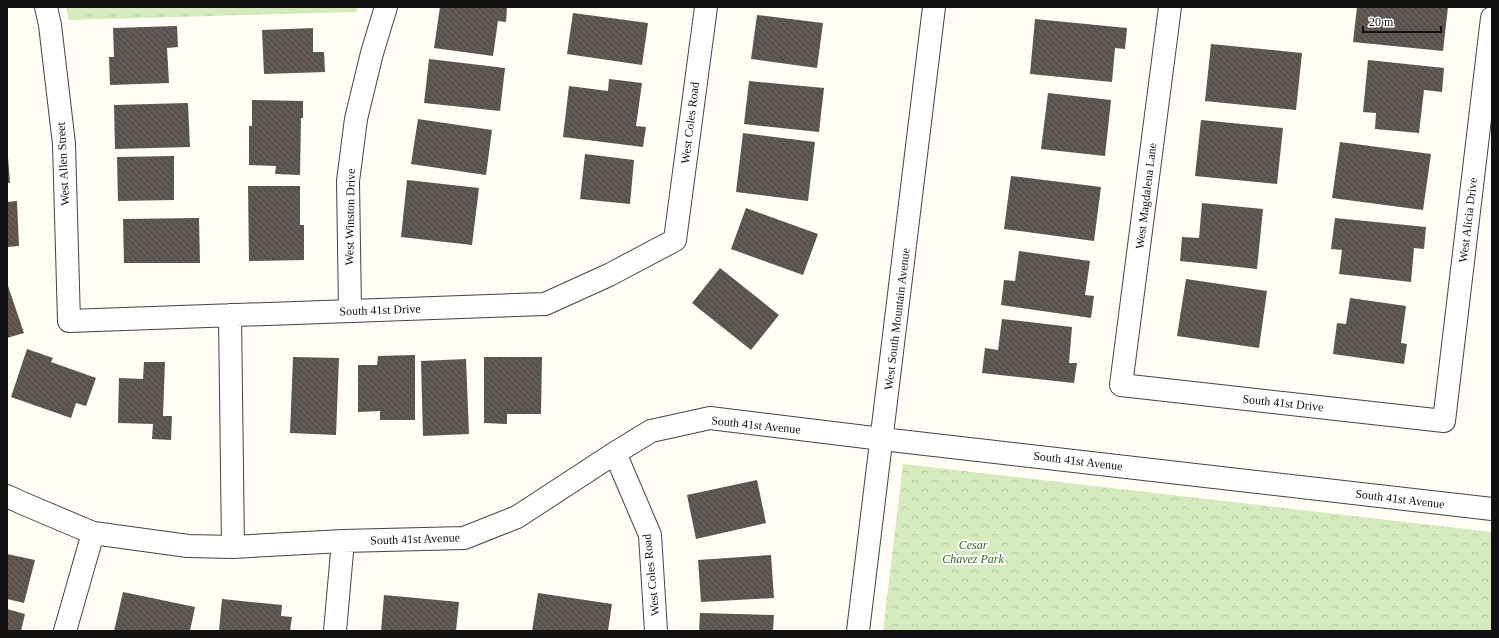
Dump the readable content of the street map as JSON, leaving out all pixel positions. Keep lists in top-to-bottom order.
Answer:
{
  "streets": {
    "street": [
      "West Coles Road",
      "West Allen Street",
      "West Magdalena Lane",
      "West Winston Drive",
      "West Alicia Drive",
      "South 41st Drive",
      "West South Mountain Avenue",
      "South 41st Avenue"
    ]
  },
  "crossings": [
    ["West Coles Road", "South 41st Drive"],
    ["West Coles Road", "South 41st Avenue"],
    ["West Allen Street", "South 41st Drive"],
    ["West Magdalena Lane", "South 41st Drive"],
    ["West Winston Drive", "South 41st Drive"],
    ["West Alicia Drive", "South 41st Drive"],
    ["West South Mountain Avenue", "South 41st Avenue"]
  ],
  "parks": ["Cesar Chavez Park"],
  "scale_bar": "20 m"
}
